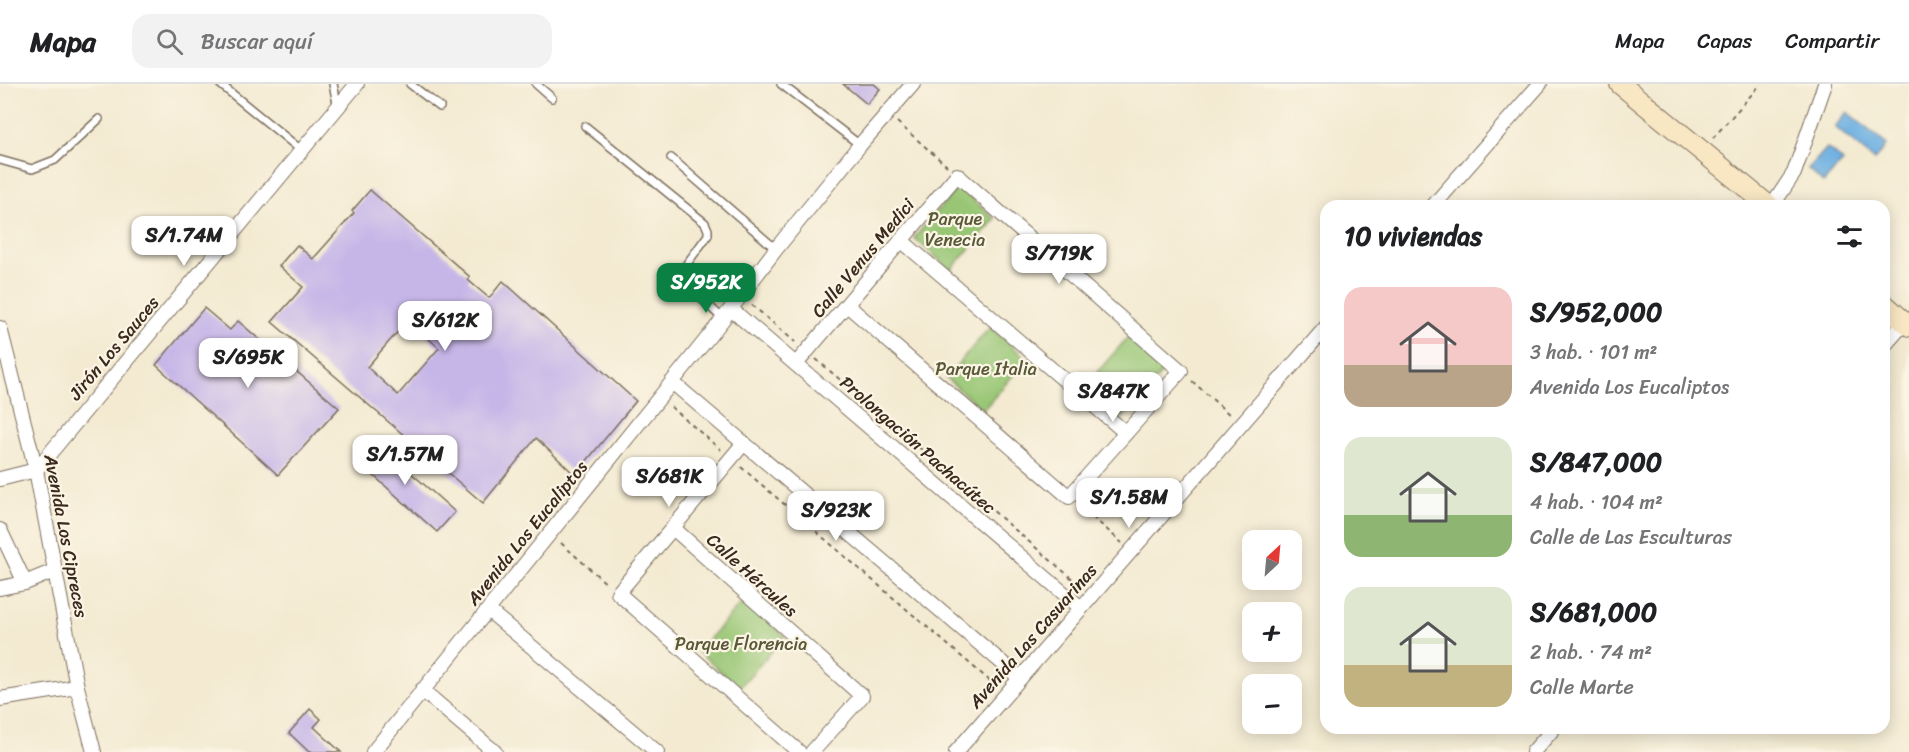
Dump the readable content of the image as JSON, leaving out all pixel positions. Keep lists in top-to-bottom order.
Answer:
{
  "streets": {
    "street": [
      "Calle Venus Medici",
      "Jirón Los Sauces",
      "Prolongación Pachacútec",
      "Avenida Los Eucaliptos",
      "Avenida Los Cipreces",
      "Calle Hércules",
      "Avenida Las Casuarinas"
    ]
  },
  "crossings": [
    ["Calle Venus Medici", "Prolongación Pachacútec"],
    ["Jirón Los Sauces", "Avenida Los Cipreces"],
    ["Prolongación Pachacútec", "Avenida Los Eucaliptos"],
    ["Prolongación Pachacútec", "Avenida Las Casuarinas"]
  ],
  "parks": ["Parque Venecia", "Parque Italia", "Parque Florencia"],
  "north": "top right",
  "page": {
    "header": "Mapa",
    "search": "Buscar aquí",
    "nav": ["Mapa", "Capas", "Compartir"],
    "heading": "10 viviendas",
    "price": [
      "S/1.74M",
      "S/719K",
      "S/952K",
      "S/612K",
      "S/695K",
      "S/847K",
      "S/1.57M",
      "S/681K",
      "S/1.58M",
      "S/923K"
    ],
    "list": [
      {
        "name": "S/952,000",
        "note": "3 hab. · 101 m² · Avenida Los Eucaliptos"
      },
      {
        "name": "S/847,000",
        "note": "4 hab. · 104 m² · Calle de Las Esculturas"
      },
      {
        "name": "S/681,000",
        "note": "2 hab. · 74 m² · Calle Marte"
      }
    ],
    "map_buttons": ["+", "−"]
  }
}
